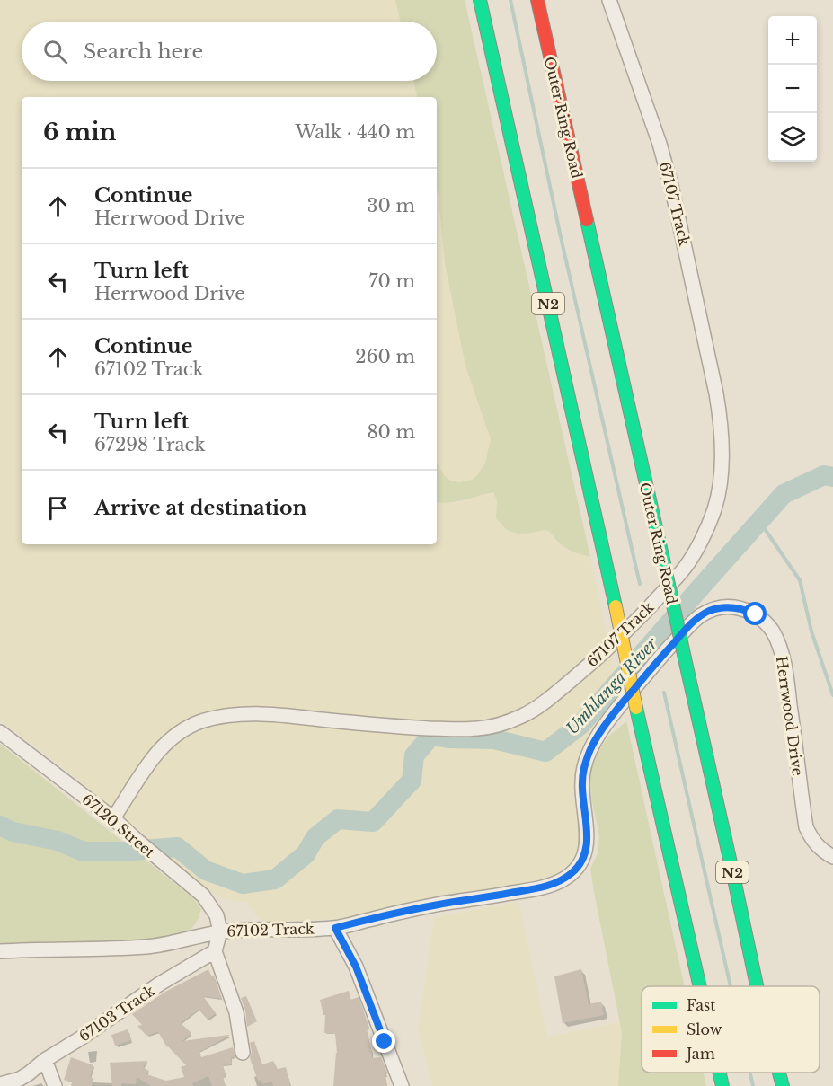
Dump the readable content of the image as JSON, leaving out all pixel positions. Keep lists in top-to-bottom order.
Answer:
{
  "streets": {
    "highway": ["Outer Ring Road", "N2"],
    "street": [
      "67107 Track",
      "Herrwood Drive",
      "67120 Street",
      "67102 Track",
      "67103 Track"
    ]
  },
  "crossings": [
    ["67107 Track", "67120 Street"],
    ["Herrwood Drive", "67102 Track"],
    ["67120 Street", "67102 Track"]
  ],
  "water": ["Umhlanga River"],
  "legend": ["Fast", "Slow", "Jam"],
  "page": {
    "map_buttons": ["+", "−"],
    "search": "Search here",
    "heading": ["6 min", "Walk · 440 m"],
    "list": [
      ["Continue", "Herrwood Drive", "30 m"],
      ["Turn left", "Herrwood Drive", "70 m"],
      ["Continue", "67102 Track", "260 m"],
      ["Turn left", "67298 Track", "80 m"],
      "Arrive at destination"
    ]
  }
}
